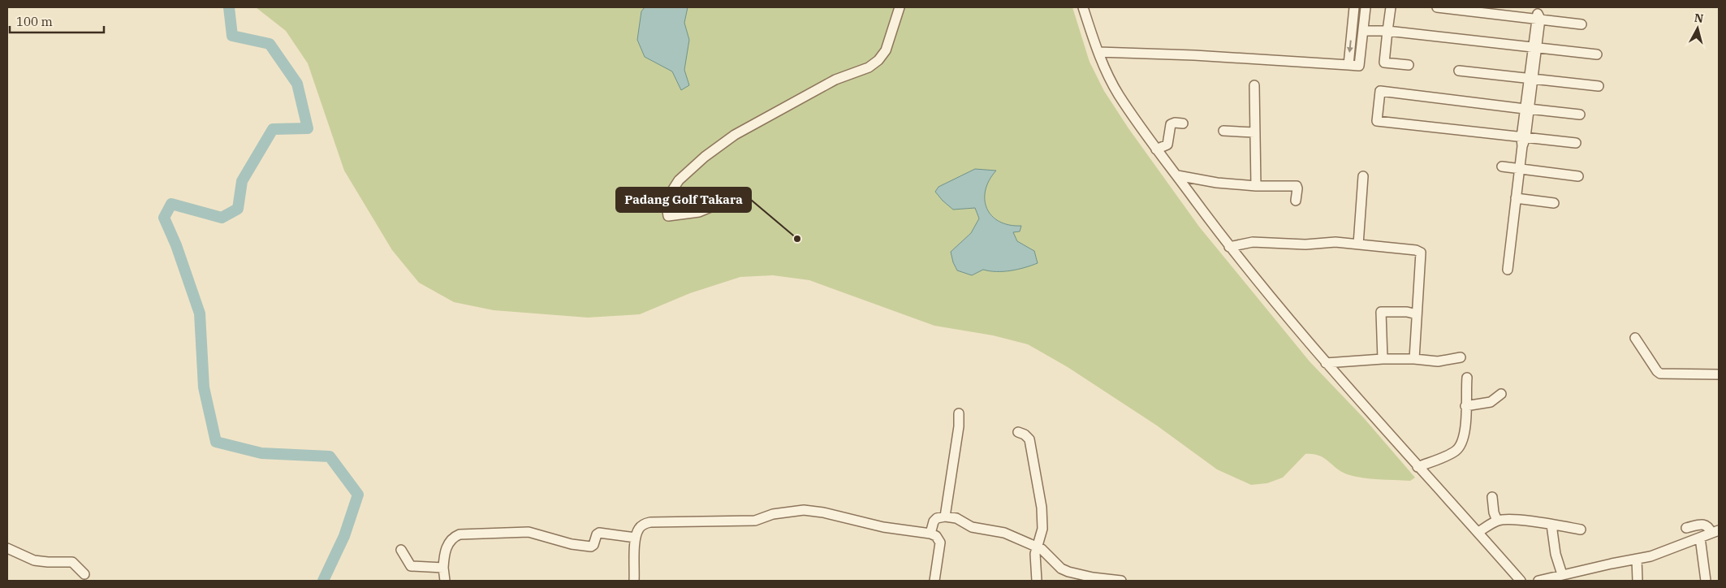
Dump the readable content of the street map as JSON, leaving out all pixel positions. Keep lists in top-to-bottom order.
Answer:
{
  "places": ["Padang Golf Takara"],
  "scale_bar": "100 m",
  "north": "top"
}
